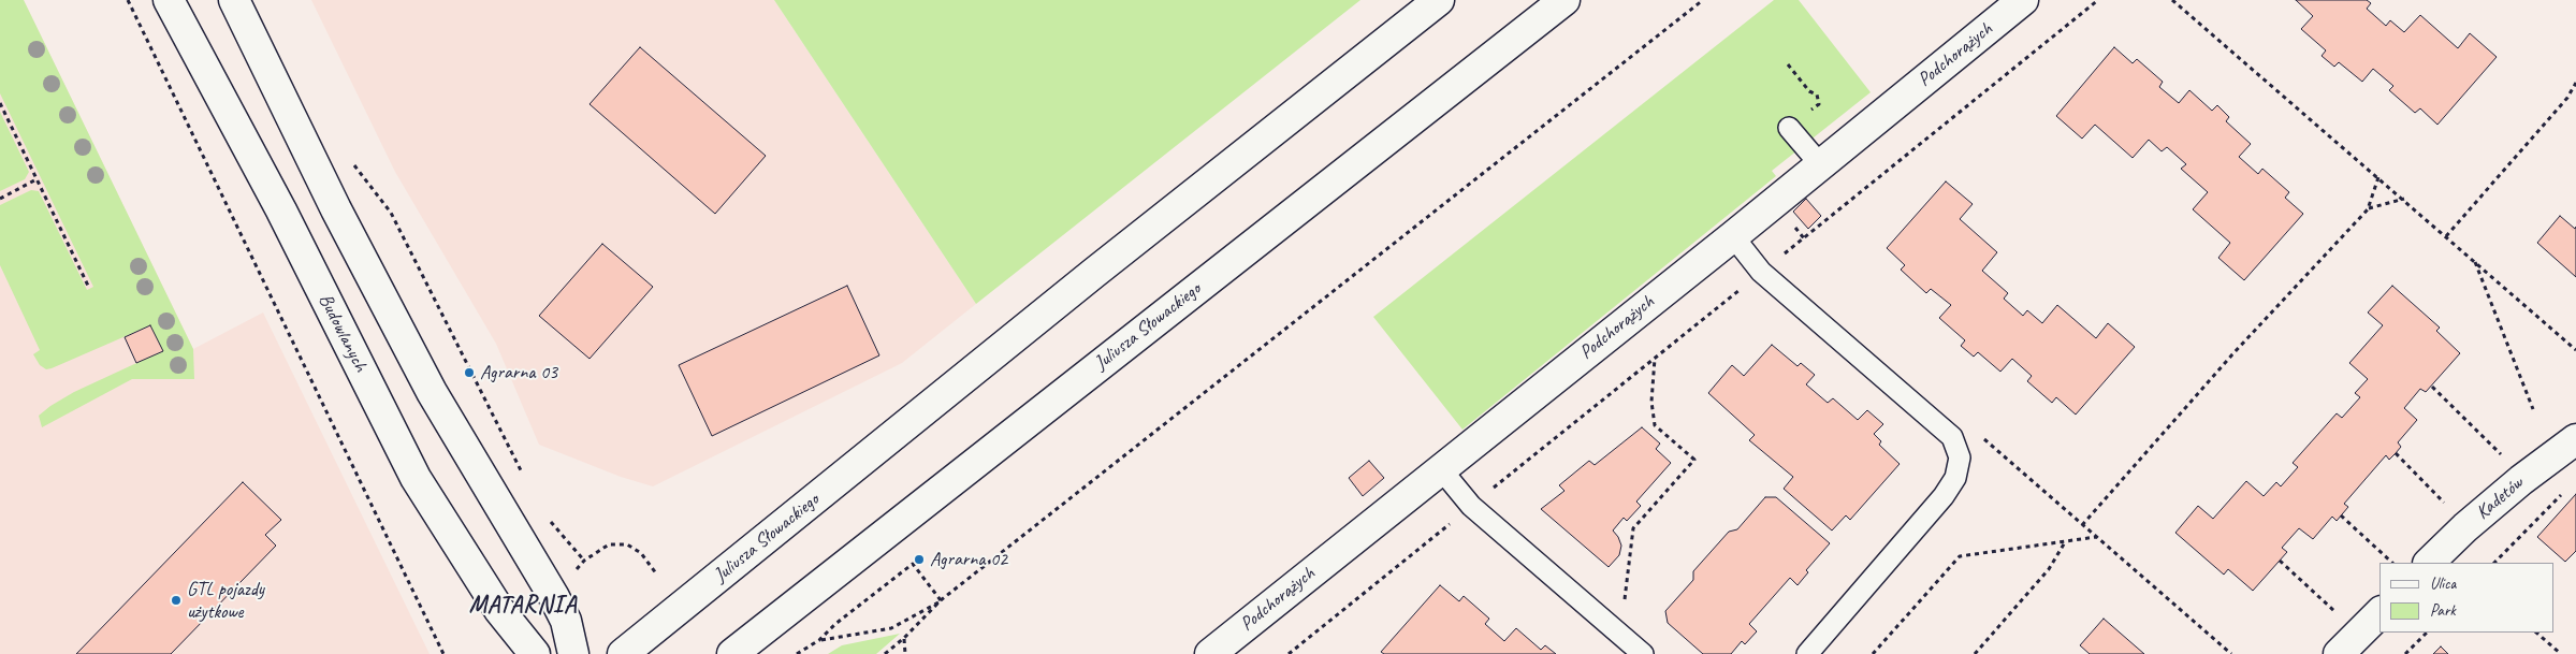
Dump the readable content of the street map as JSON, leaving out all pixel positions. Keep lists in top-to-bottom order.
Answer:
{
  "streets": {
    "main road": [
      "Podchorążych",
      "Juliusza Słowackiego",
      "Budowlanych",
      "Kadetów"
    ]
  },
  "districts": ["MATARNIA"],
  "places": ["Agrarna 03", "Agrarna 02", "GTL pojazdy użytkowe"],
  "legend": ["Ulica", "Park"]
}
